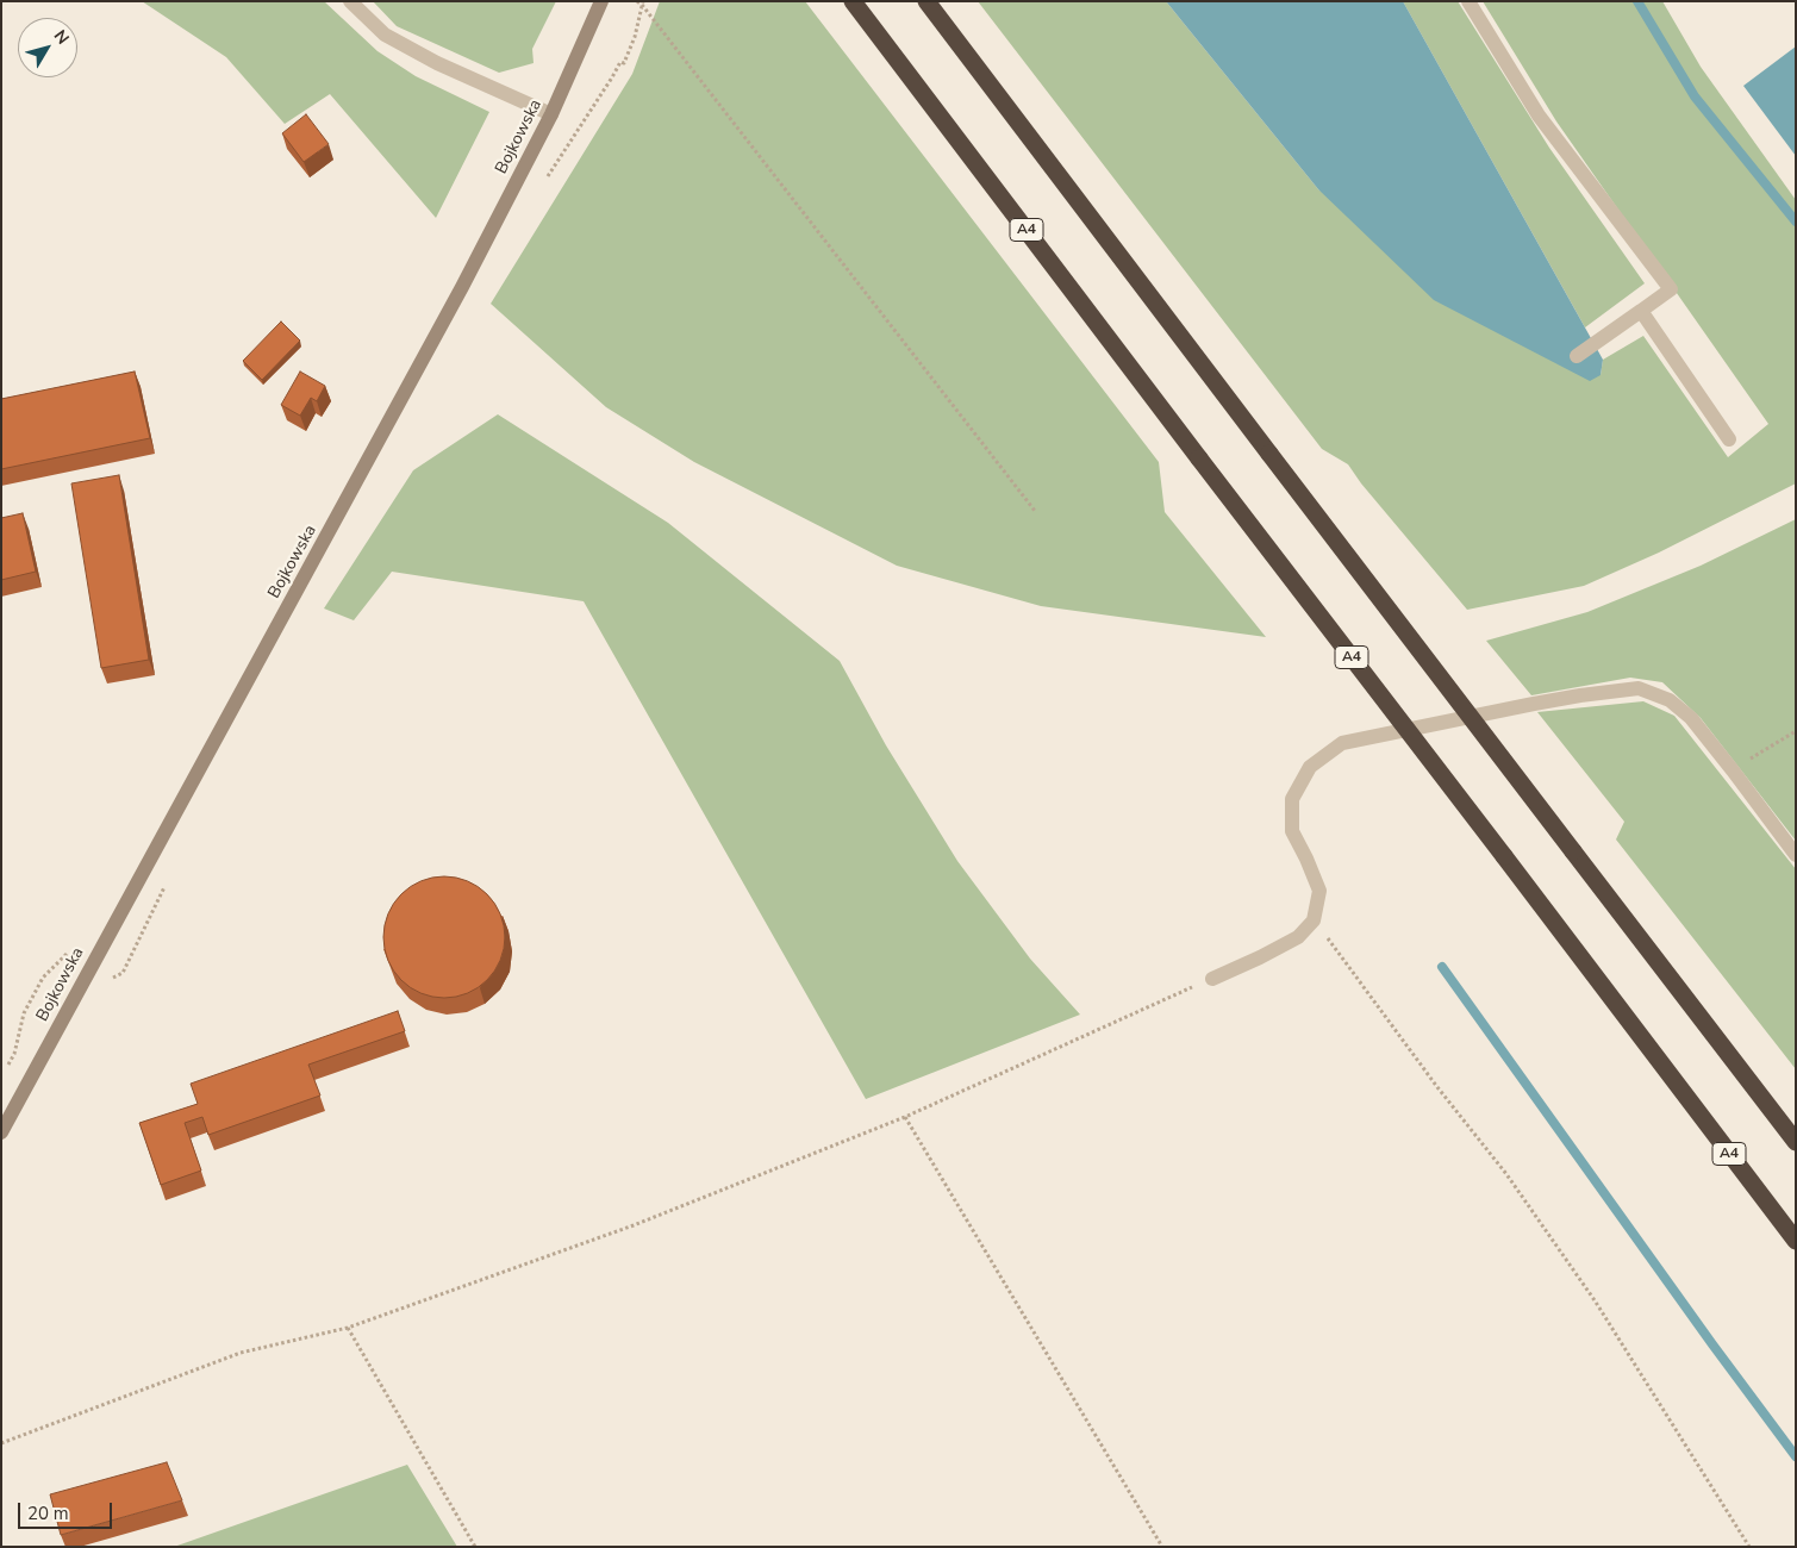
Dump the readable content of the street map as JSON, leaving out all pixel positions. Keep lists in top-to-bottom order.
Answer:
{
  "streets": {
    "highway": ["A4"],
    "street": ["Bojkowska"]
  },
  "scale_bar": "20 m",
  "north": "top right"
}
